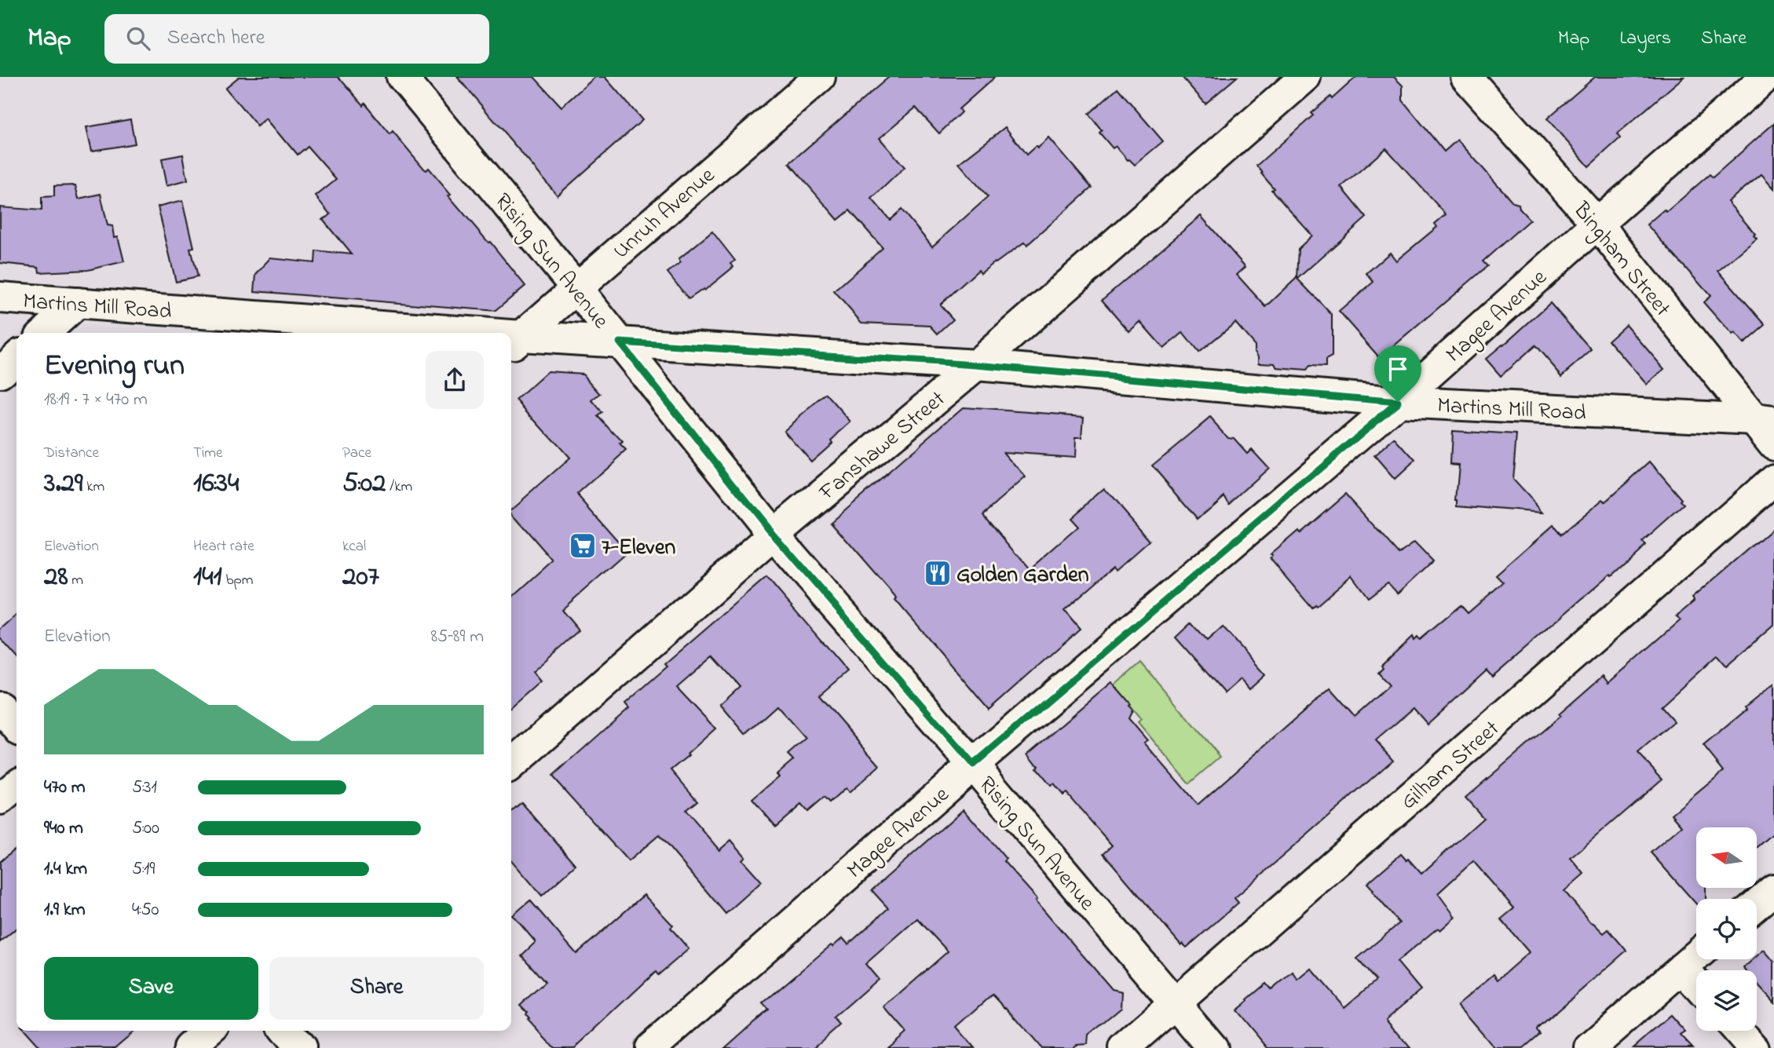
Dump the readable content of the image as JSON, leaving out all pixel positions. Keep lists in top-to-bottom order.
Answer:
{
  "streets": {
    "street": [
      "Unruh Avenue",
      "Bingham Street",
      "Rising Sun Avenue",
      "Martins Mill Road",
      "Magee Avenue",
      "Fanshawe Street",
      "Gilham Street"
    ]
  },
  "crossings": [
    ["Unruh Avenue", "Rising Sun Avenue"],
    ["Unruh Avenue", "Martins Mill Road"],
    ["Bingham Street", "Martins Mill Road"],
    ["Bingham Street", "Magee Avenue"],
    ["Rising Sun Avenue", "Martins Mill Road"],
    ["Rising Sun Avenue", "Magee Avenue"],
    ["Rising Sun Avenue", "Fanshawe Street"],
    ["Rising Sun Avenue", "Gilham Street"],
    ["Martins Mill Road", "Magee Avenue"],
    ["Martins Mill Road", "Fanshawe Street"]
  ],
  "places": {
    "supermarket": ["7-Eleven"],
    "restaurant": ["Golden Garden"]
  },
  "north": "left",
  "page": {
    "header": "Map",
    "search": "Search here",
    "nav": ["Map", "Layers", "Share"],
    "heading": ["Evening run", "18:19 · 7 × 470 m"],
    "stats": [
      ["Distance", "3.29 km"],
      ["Time", "16:34"],
      ["Pace", "5:02 /km"],
      ["Elevation", "28 m"],
      ["Heart rate", "141 bpm"],
      ["kcal", "207"]
    ],
    "chart": ["Elevation", "85–89 m"],
    "list": [
      {
        "name": "470 m",
        "note": "5:31"
      },
      {
        "name": "940 m",
        "note": "5:00"
      },
      {
        "name": "1.4 km",
        "note": "5:19"
      },
      {
        "name": "1.9 km",
        "note": "4:50"
      }
    ],
    "buttons": ["Save", "Share"]
  }
}
